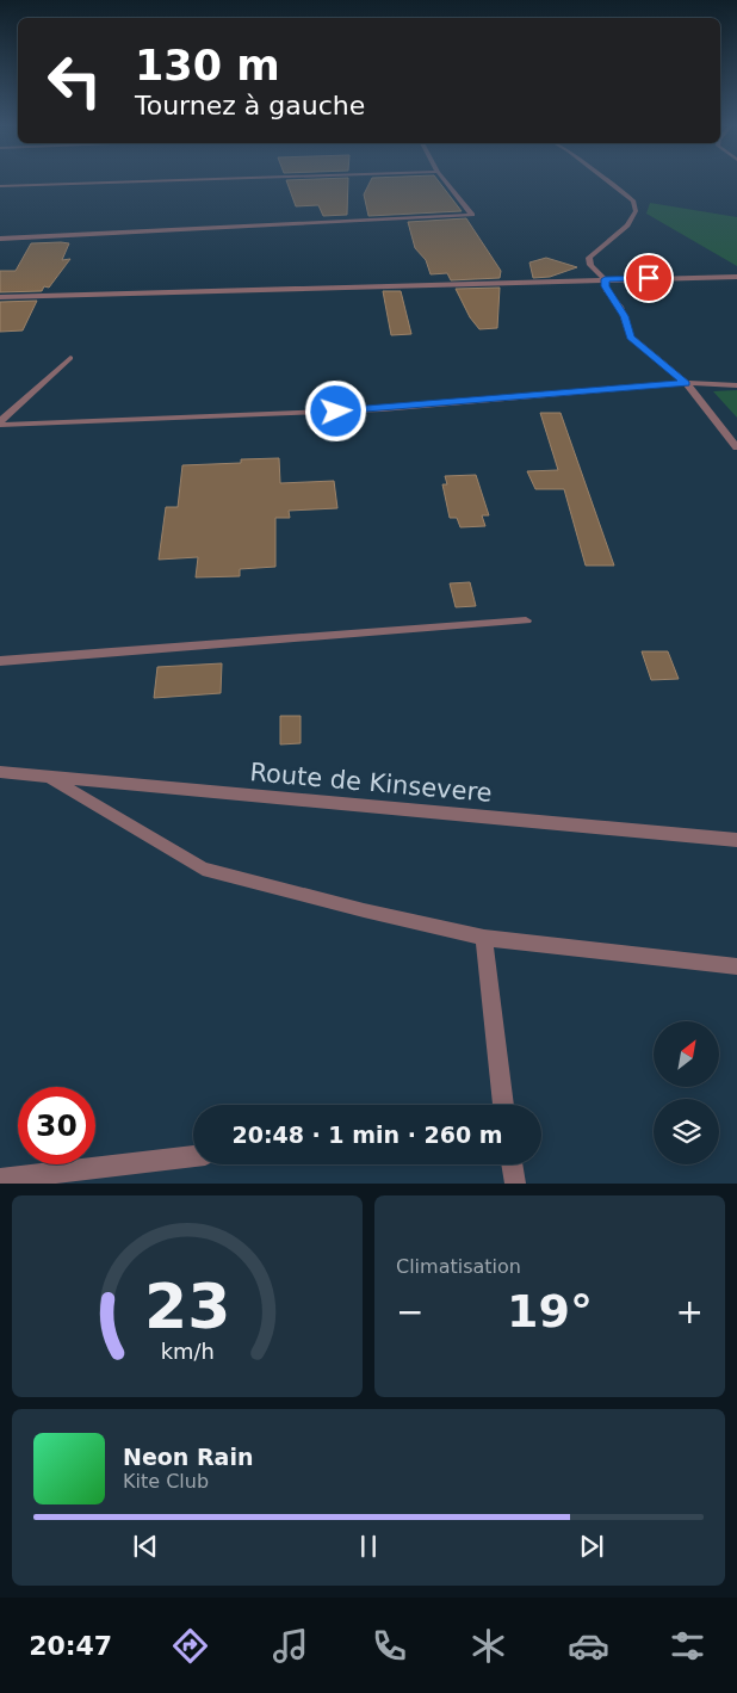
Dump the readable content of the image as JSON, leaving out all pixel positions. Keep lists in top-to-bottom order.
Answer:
{
  "streets": {
    "street": ["Route de Kinsevere"]
  },
  "north": "top right",
  "page": {
    "turn": ["130 m", "Tournez à gauche"],
    "limit": "30",
    "trip": "20:48 · 1 min · 260 m",
    "tile": "Climatisation",
    "heat": ["−", "19°", "+"],
    "song": ["Neon Rain", "Kite Club"],
    "tabs": "20:47",
    "gauge": ["23", "km/h"]
  }
}
